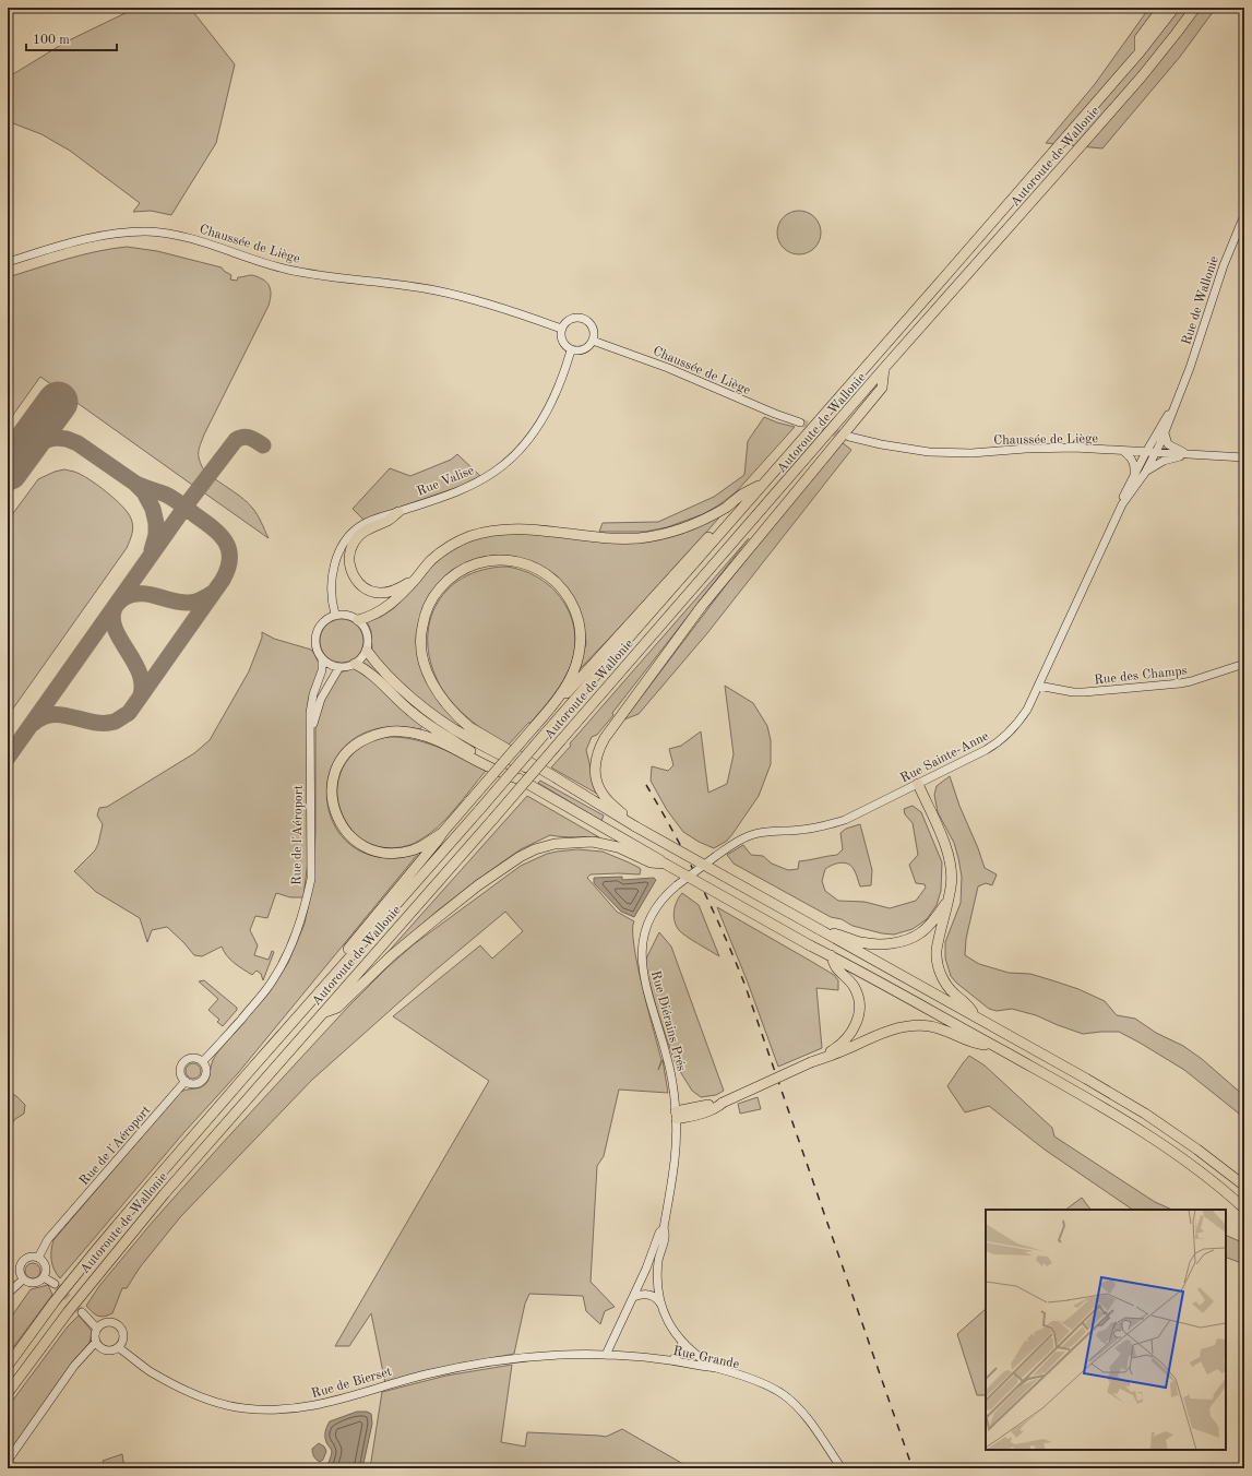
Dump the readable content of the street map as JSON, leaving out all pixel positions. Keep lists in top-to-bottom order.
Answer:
{
  "streets": {
    "highway": ["Autoroute de Wallonie"],
    "main road": [
      "Chaussée de Liège",
      "Rue de Wallonie",
      "Rue Valise",
      "Rue des Champs",
      "Rue Sainte-Anne",
      "Rue de l'Aéroport",
      "Rue Diérains Prés",
      "Rue Grande",
      "Rue de Bierset"
    ]
  },
  "crossings": [
    ["Chaussée de Liège", "Rue de Wallonie"],
    ["Chaussée de Liège", "Rue Valise"],
    ["Chaussée de Liège", "Rue Sainte-Anne"],
    ["Rue de Wallonie", "Rue Sainte-Anne"],
    ["Rue Valise", "Rue de l'Aéroport"],
    ["Rue des Champs", "Rue Sainte-Anne"],
    ["Rue Sainte-Anne", "Rue Diérains Prés"],
    ["Rue Diérains Prés", "Rue Grande"],
    ["Rue Diérains Prés", "Rue de Bierset"],
    ["Rue Grande", "Rue de Bierset"]
  ],
  "scale_bar": "100 m"
}
